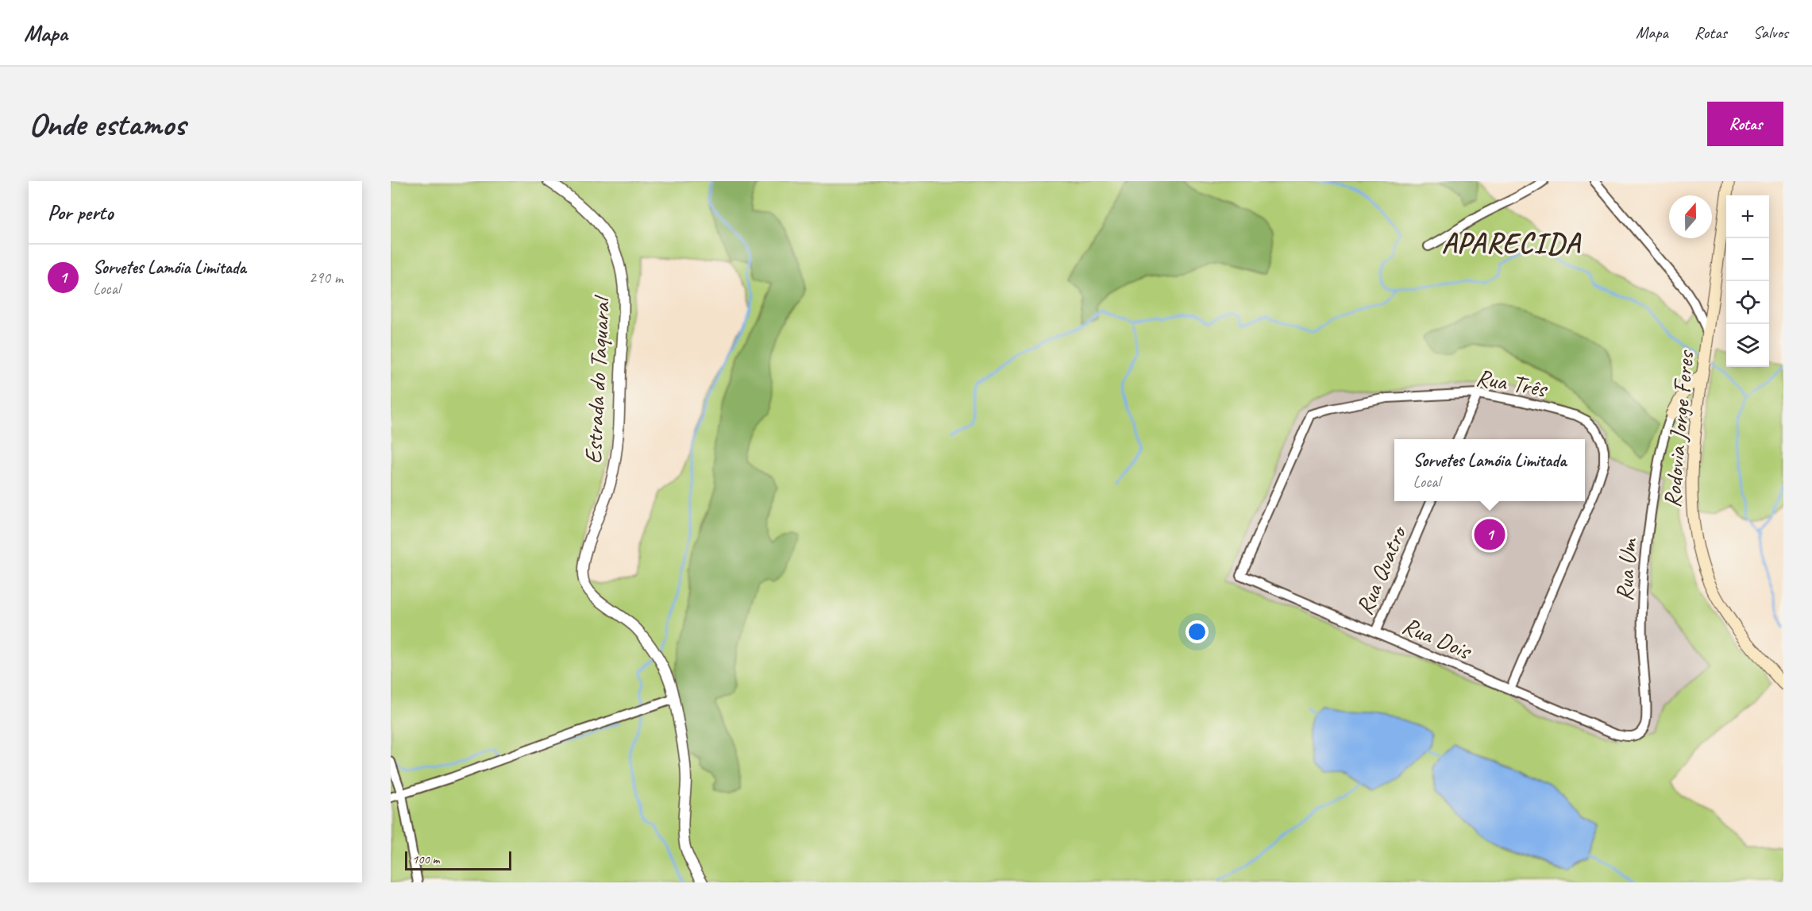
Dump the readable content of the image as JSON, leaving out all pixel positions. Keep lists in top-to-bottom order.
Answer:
{
  "streets": {
    "main road": ["Rodovia Jorge Feres"],
    "street": [
      "Estrada do Taquaral",
      "Rua Três",
      "Rua Um",
      "Rua Quatro",
      "Rua Dois"
    ]
  },
  "crossings": [
    ["Rua Três", "Rua Dois"],
    ["Rua Um", "Rua Dois"],
    ["Rua Quatro", "Rua Dois"]
  ],
  "districts": ["APARECIDA"],
  "scale_bar": "100 m",
  "north": "top",
  "page": {
    "header": "Mapa",
    "nav": ["Mapa", "Rotas", "Salvos"],
    "buttons": "Rotas",
    "title": "Onde estamos",
    "heading": "Por perto",
    "map_buttons": ["+", "−"],
    "list": [
      {
        "mark": "1",
        "name": "Sorvetes Lamóia Limitada",
        "note": "Local",
        "value": "290 m"
      }
    ],
    "popup": ["Sorvetes Lamóia Limitada", "Local"],
    "pins": "1",
    "scale": "100 m"
  }
}
